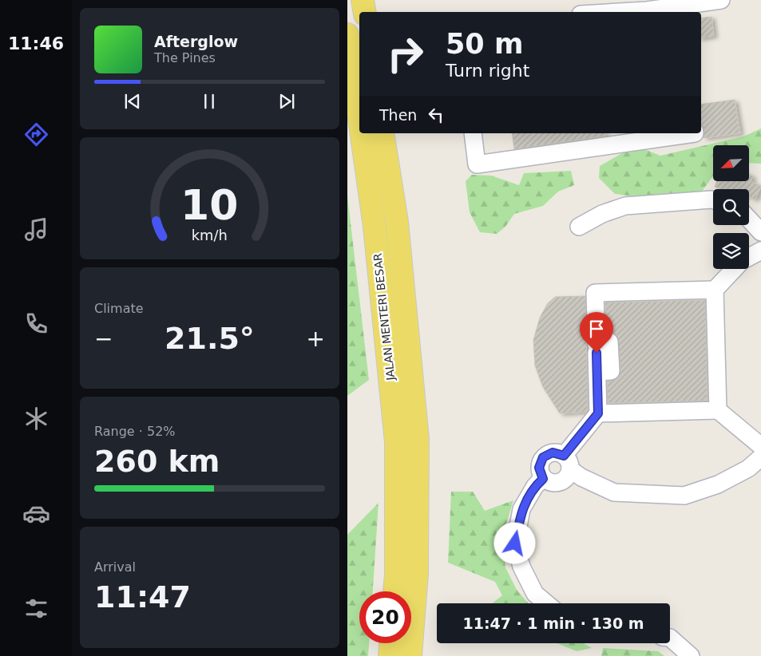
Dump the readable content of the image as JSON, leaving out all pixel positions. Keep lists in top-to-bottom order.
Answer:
{
  "streets": {
    "main road": ["JALAN MENTERI BESAR"]
  },
  "north": "bottom left",
  "page": {
    "tabs": "11:46",
    "turn": ["50 m", "Turn right"],
    "song": ["Afterglow", "The Pines"],
    "then": "Then",
    "tile": [
      "Climate",
      ["Range · 52%", "260 km"],
      ["Arrival", "11:47"]
    ],
    "heat": ["−", "21.5°", "+"],
    "limit": "20",
    "trip": "11:47 · 1 min · 130 m",
    "gauge": ["10", "km/h"]
  }
}
